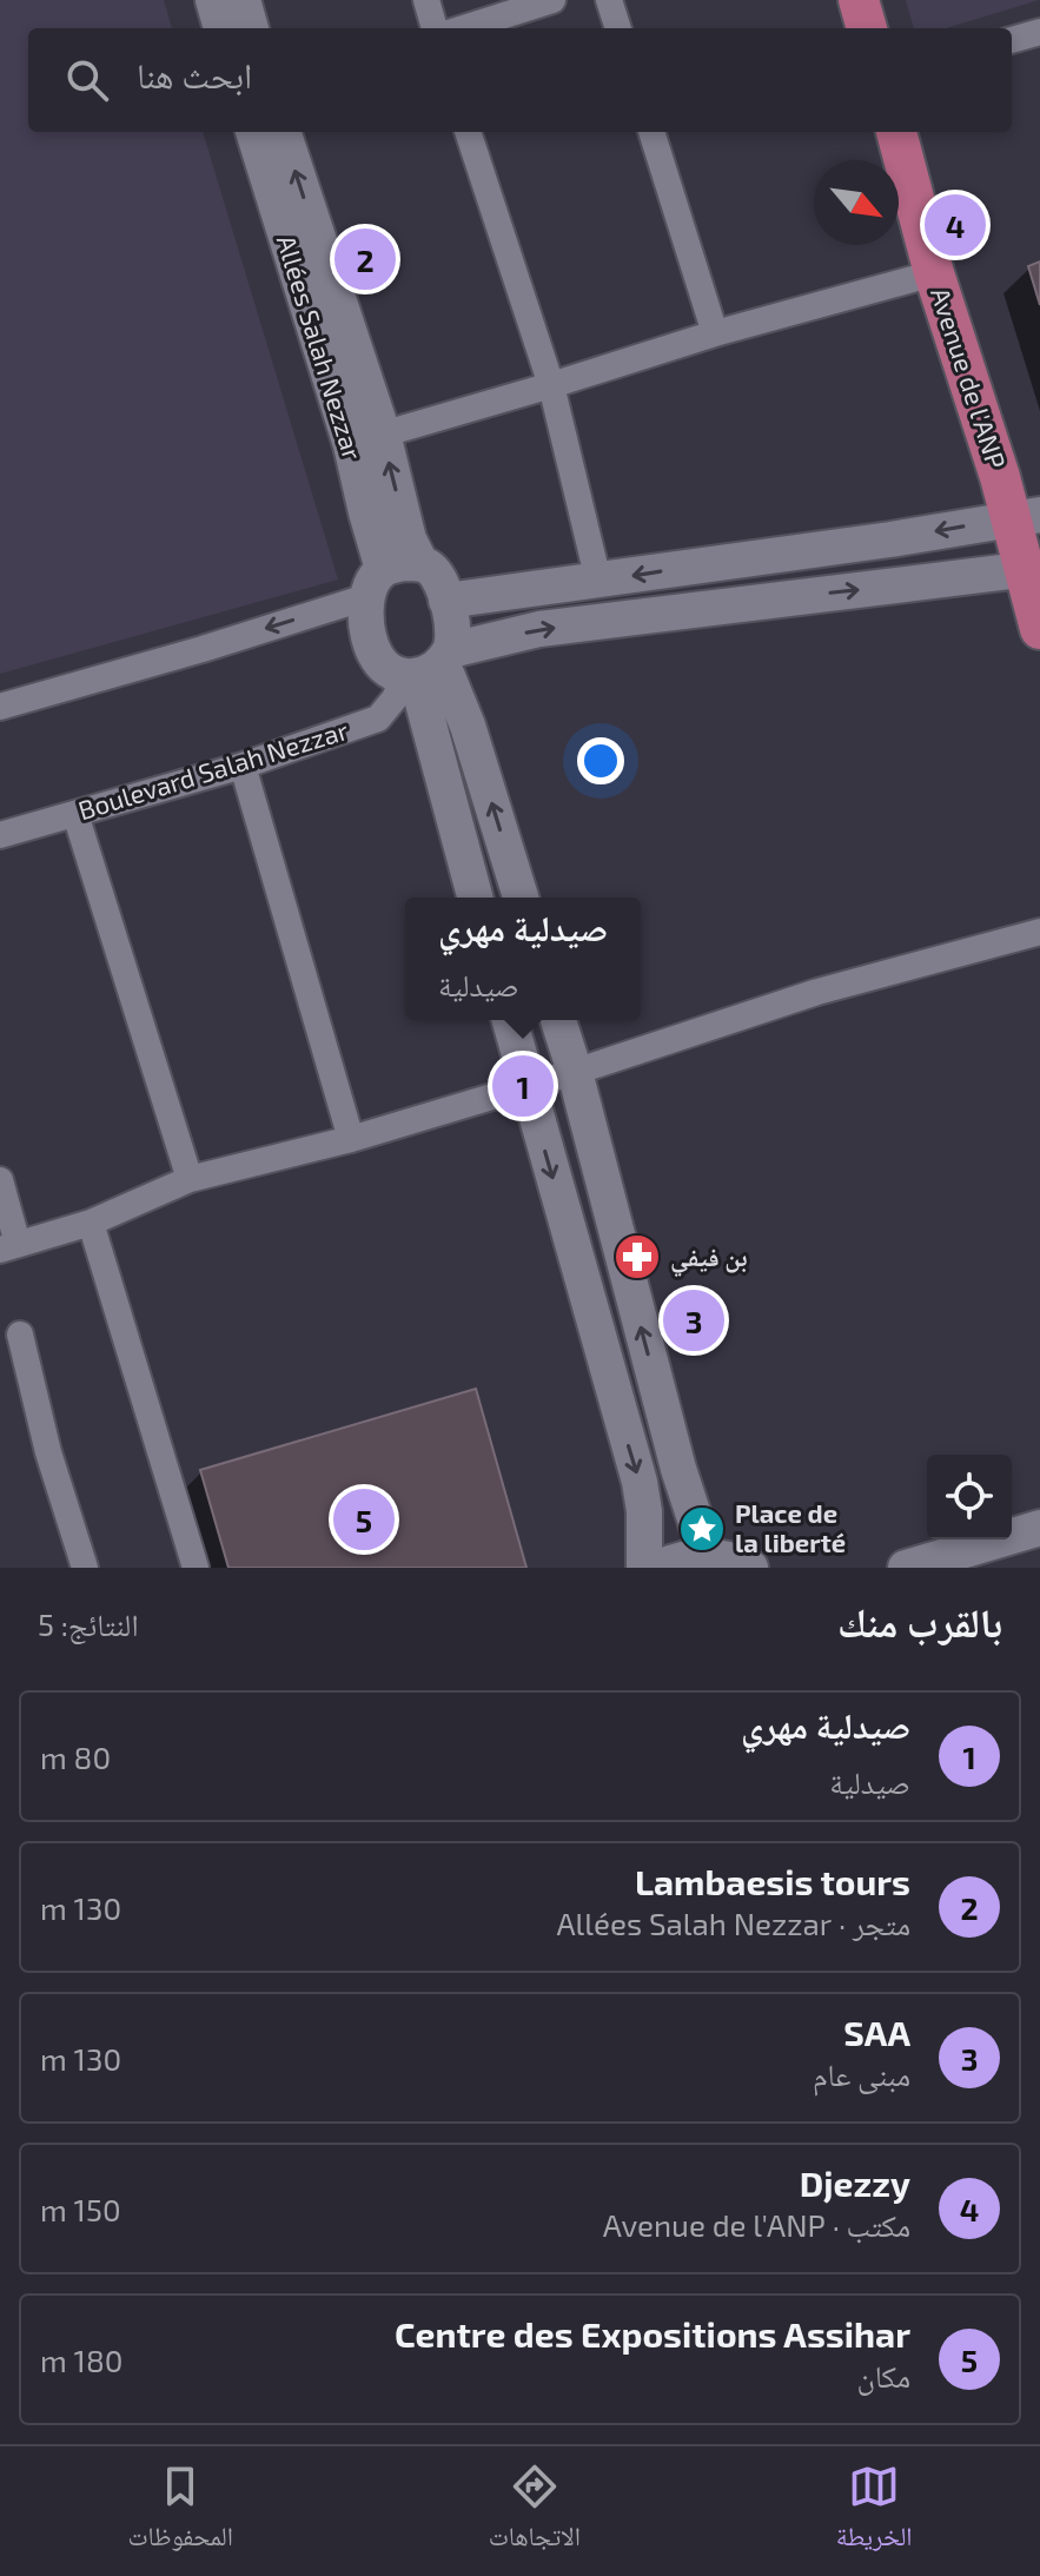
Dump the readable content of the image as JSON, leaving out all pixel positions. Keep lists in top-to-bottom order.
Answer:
{
  "streets": {
    "main road": ["Avenue de l'ANP"],
    "street": ["Allées Salah Nezzar", "Boulevard Salah Nezzar"]
  },
  "crossings": [
    ["Allées Salah Nezzar", "Boulevard Salah Nezzar"]
  ],
  "places": {
    "pharmacy": ["بن فيفي"],
    "place": ["Place de la liberté"]
  },
  "north": "bottom right",
  "page": {
    "search": "ابحث هنا",
    "pins": [
      "4",
      "2",
      "1",
      "3",
      "5"
    ],
    "popup": ["صيدلية مهري", "صيدلية"],
    "heading": ["بالقرب منك", "النتائج: 5"],
    "list": [
      {
        "mark": "1",
        "name": "صيدلية مهري",
        "note": "صيدلية",
        "value": "80 m"
      },
      {
        "mark": "2",
        "name": "Lambaesis tours",
        "note": "متجر · Allées Salah Nezzar",
        "value": "130 m"
      },
      {
        "mark": "3",
        "name": "SAA",
        "note": "مبنى عام",
        "value": "130 m"
      },
      {
        "mark": "4",
        "name": "Djezzy",
        "note": "مكتب · Avenue de l'ANP",
        "value": "150 m"
      },
      {
        "mark": "5",
        "name": "Centre des Expositions Assihar",
        "note": "مكان",
        "value": "180 m"
      }
    ],
    "nav": ["الخريطة", "الاتجاهات", "المحفوظات"]
  }
}
